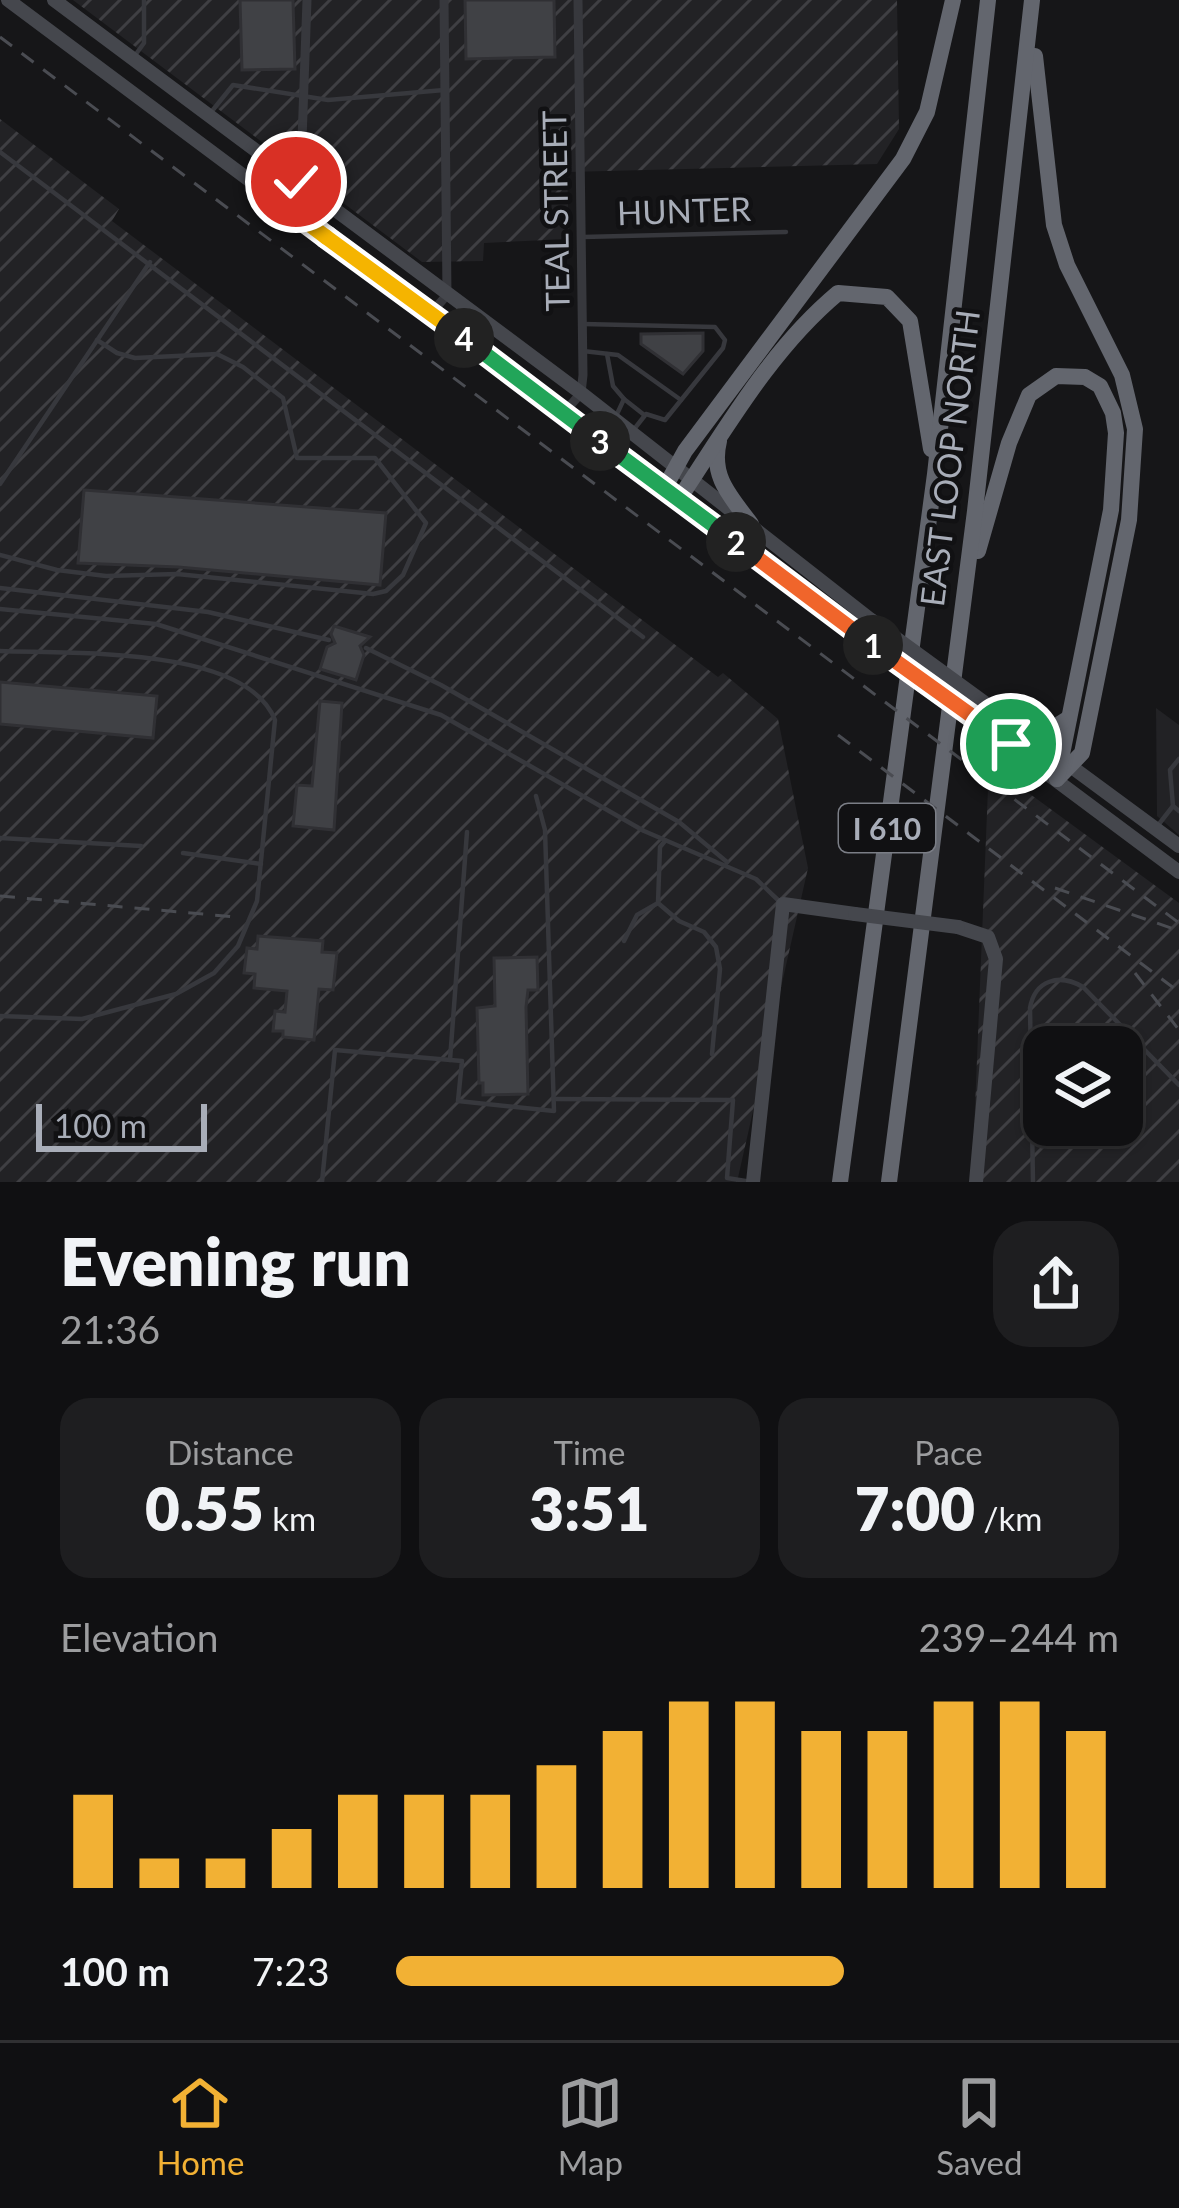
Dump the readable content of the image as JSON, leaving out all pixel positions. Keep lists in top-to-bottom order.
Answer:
{
  "streets": {
    "highway": ["EAST LOOP NORTH", "I 610"],
    "street": ["TEAL STREET"],
    "lane": ["HUNTER"]
  },
  "crossings": [
    ["HUNTER", "TEAL STREET"]
  ],
  "scale_bar": "100 m",
  "page": {
    "pins": [
      "4",
      "3",
      "2",
      "1"
    ],
    "scale": "100 m",
    "heading": ["Evening run", "21:36"],
    "stats": [
      ["Distance", "0.55 km"],
      ["Time", "3:51"],
      ["Pace", "7:00 /km"]
    ],
    "chart": ["Elevation", "239–244 m"],
    "list": [
      {
        "name": "100 m",
        "note": "7:23"
      }
    ],
    "tabs": ["Home", "Map", "Saved"]
  }
}
